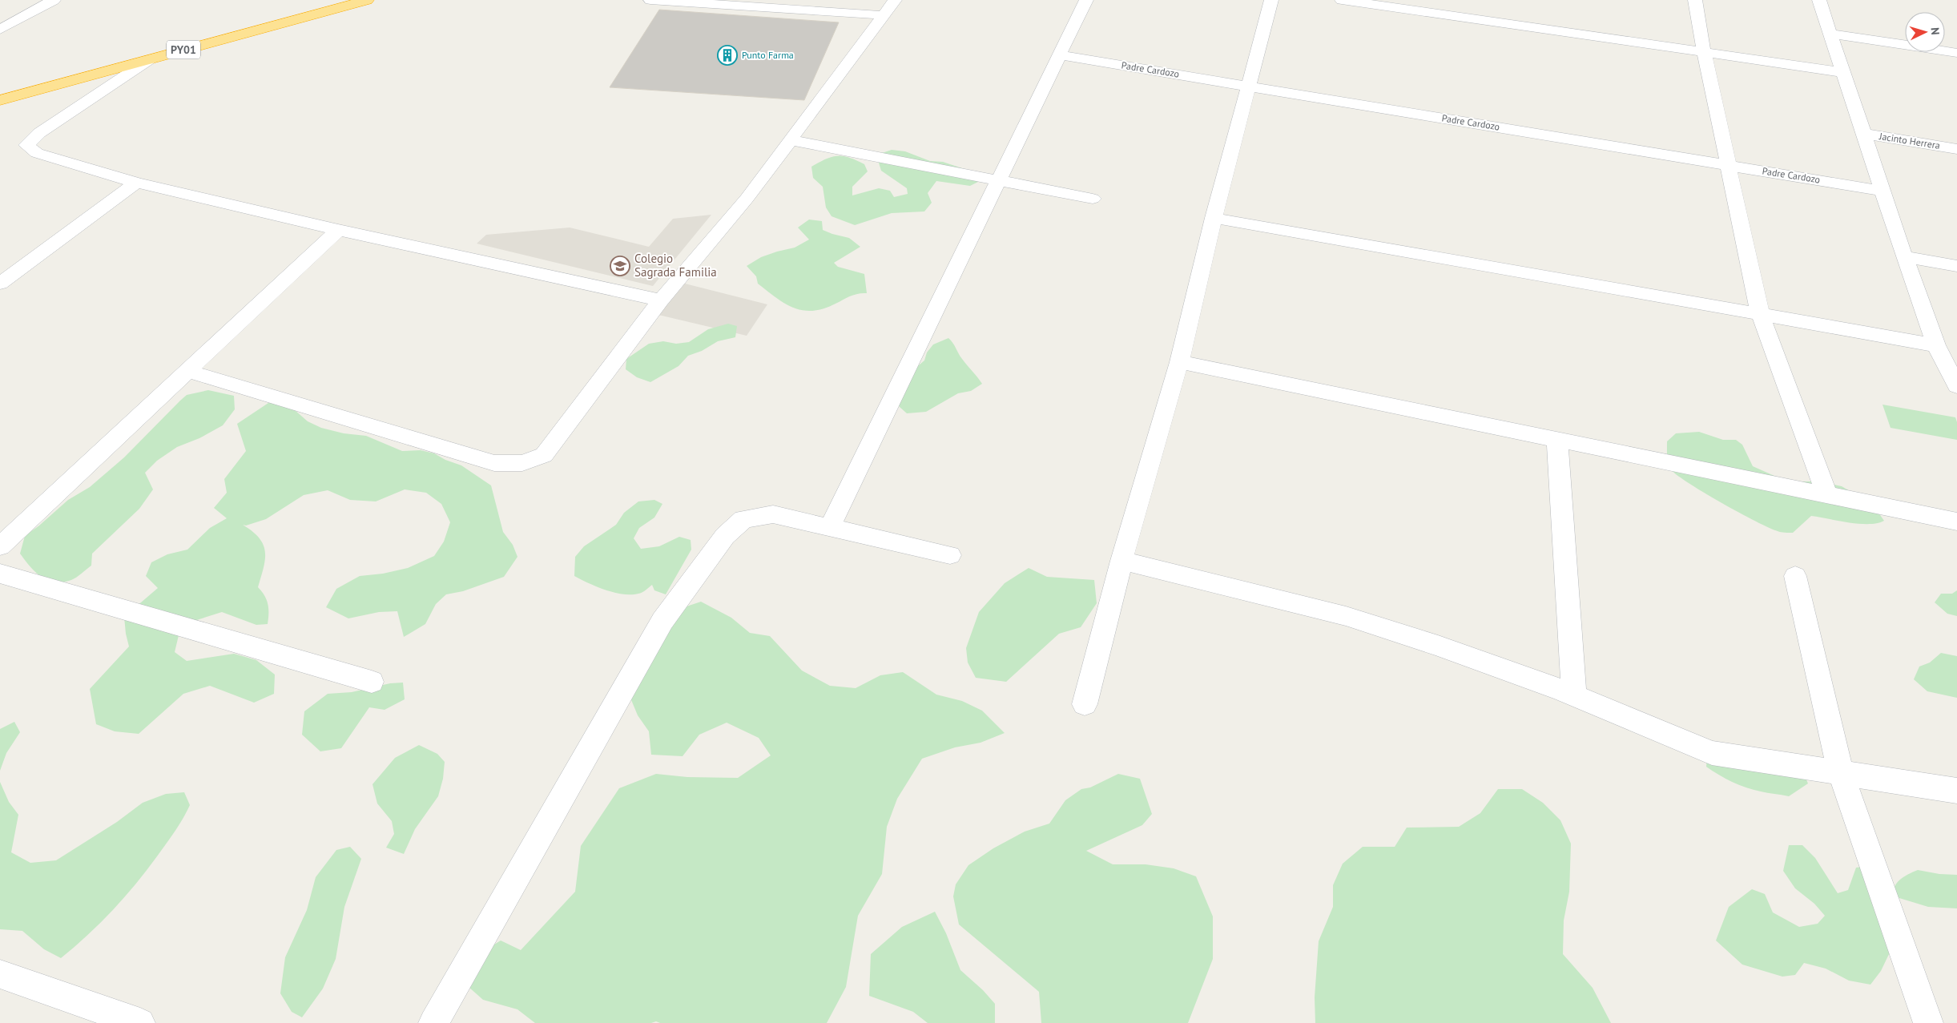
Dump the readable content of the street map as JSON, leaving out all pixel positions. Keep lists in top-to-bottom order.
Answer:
{
  "streets": {
    "highway": ["PY01"],
    "street": ["Padre Cardozo", "Jacinto Herrera"]
  },
  "places": {
    "building": ["Punto Farma"],
    "school or university": ["Colegio Sagrada Familia"]
  },
  "north": "right"
}
